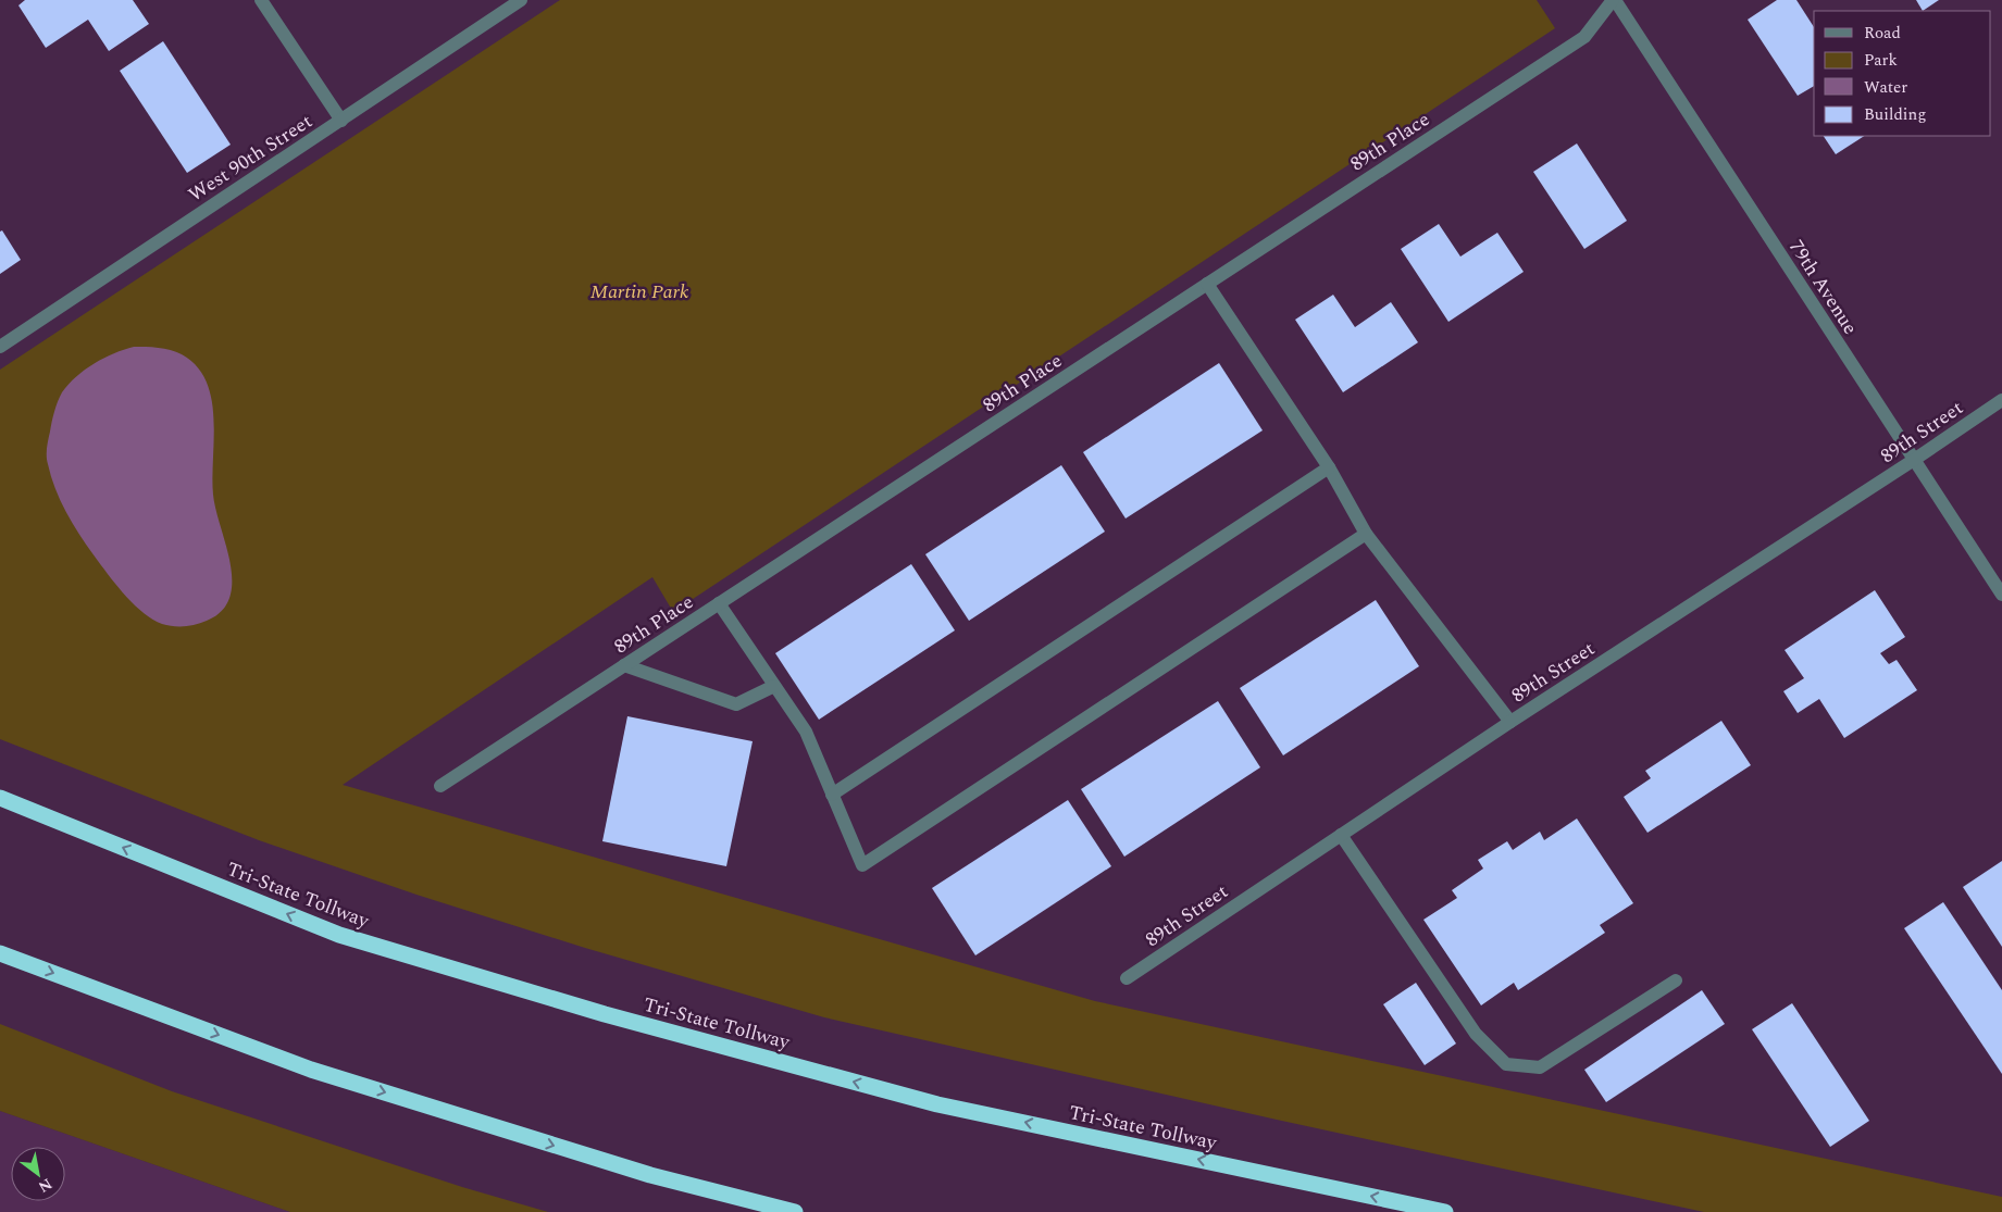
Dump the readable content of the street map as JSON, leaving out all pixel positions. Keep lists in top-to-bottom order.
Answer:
{
  "streets": {
    "highway": ["Tri-State Tollway"],
    "street": [
      "89th Place",
      "West 90th Street",
      "79th Avenue",
      "89th Street"
    ]
  },
  "crossings": [
    ["89th Place", "79th Avenue"],
    ["79th Avenue", "89th Street"]
  ],
  "parks": ["Martin Park"],
  "legend": [
    "Road",
    "Park",
    "Water",
    "Building"
  ],
  "north": "bottom right"
}
